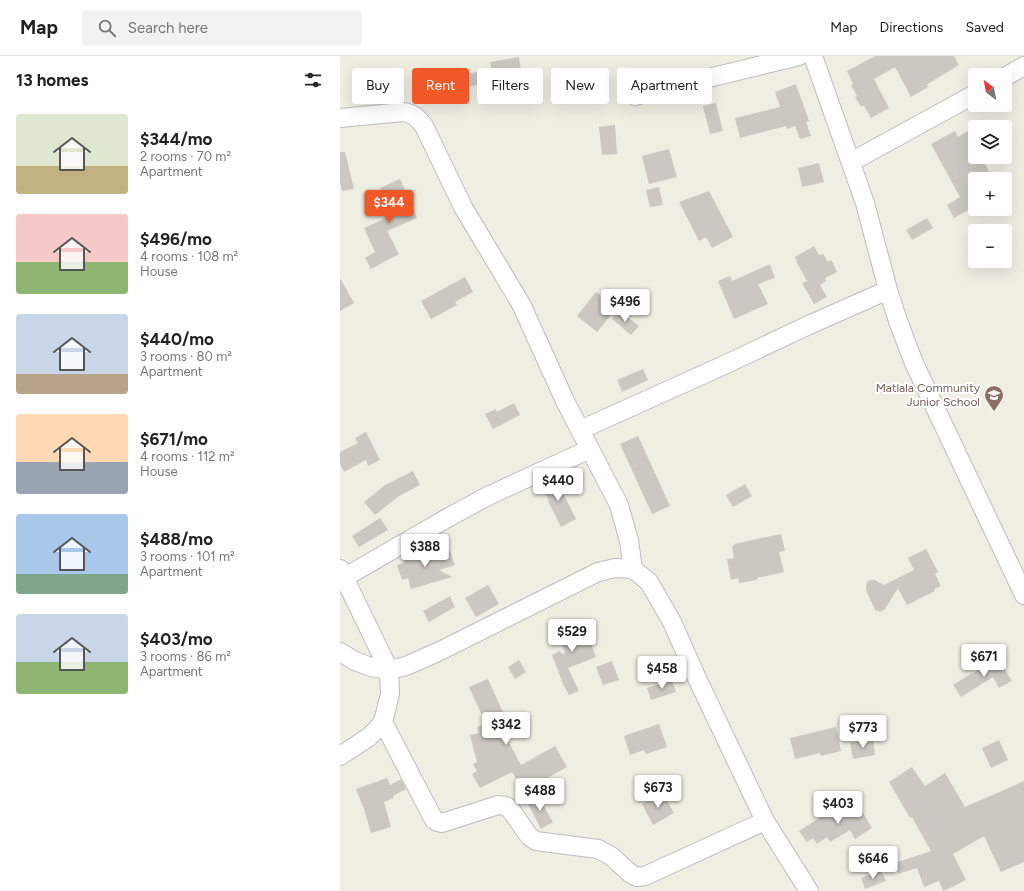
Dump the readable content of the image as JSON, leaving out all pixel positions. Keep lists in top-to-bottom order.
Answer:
{
  "places": {
    "school or university": ["Matlala Community Junior School"]
  },
  "north": "top left",
  "page": {
    "header": "Map",
    "search": "Search here",
    "nav": ["Map", "Directions", "Saved"],
    "heading": "13 homes",
    "map_buttons": ["+", "−"],
    "chip": [
      "Buy",
      "Rent",
      "Filters",
      "New",
      "Apartment"
    ],
    "list": [
      {
        "name": "$344/mo",
        "note": "2 rooms · 70 m² · Apartment"
      },
      {
        "name": "$496/mo",
        "note": "4 rooms · 108 m² · House"
      },
      {
        "name": "$440/mo",
        "note": "3 rooms · 80 m² · Apartment"
      },
      {
        "name": "$671/mo",
        "note": "4 rooms · 112 m² · House"
      },
      {
        "name": "$488/mo",
        "note": "3 rooms · 101 m² · Apartment"
      },
      {
        "name": "$403/mo",
        "note": "3 rooms · 86 m² · Apartment"
      }
    ],
    "price": [
      "$344",
      "$496",
      "$440",
      "$388",
      "$529",
      "$671",
      "$458",
      "$342",
      "$773",
      "$673",
      "$488",
      "$403",
      "$646"
    ]
  }
}
